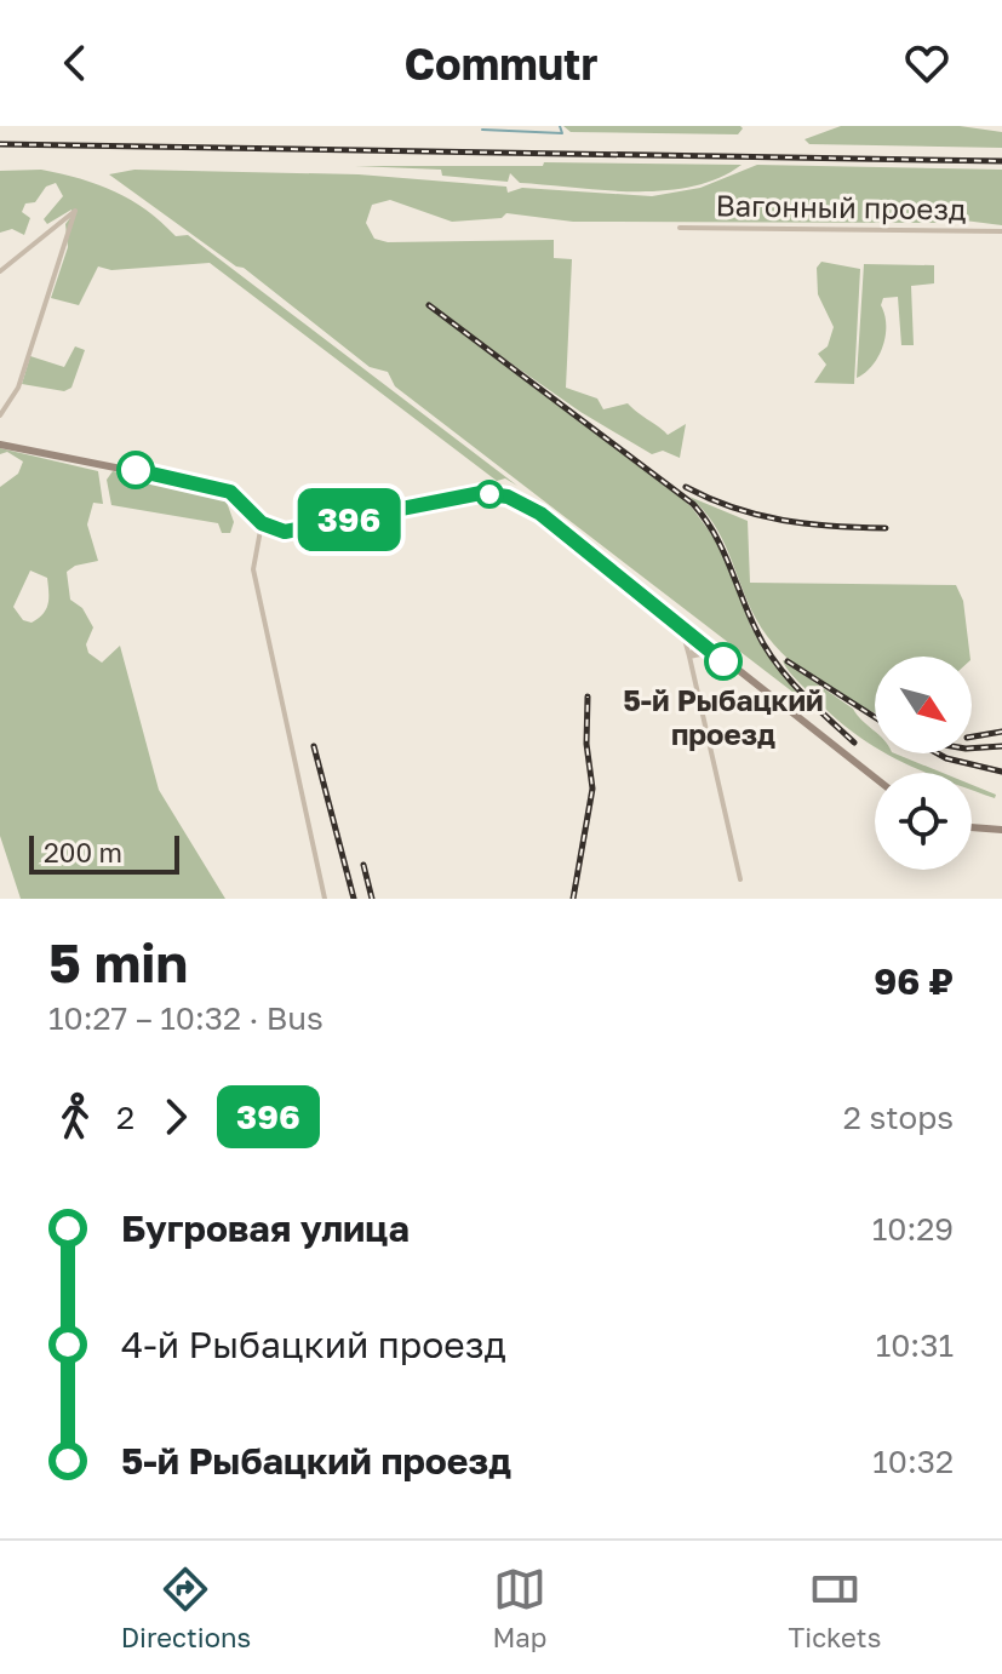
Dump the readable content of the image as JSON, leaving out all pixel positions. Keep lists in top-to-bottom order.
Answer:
{
  "streets": {
    "street": ["Вагонный проезд"]
  },
  "places": ["5-й Рыбацкий проезд"],
  "lines": ["bus line 396"],
  "scale_bar": "200 m",
  "north": "bottom right",
  "page": {
    "header": "Commutr",
    "on_map": "396",
    "scale": "200 m",
    "heading": ["5 min", "10:27 – 10:32 · Bus", "96 ₽"],
    "legs": ["2", "396", "2 stops"],
    "list": [
      {
        "name": "Бугровая улица",
        "value": "10:29"
      },
      {
        "name": "4-й Рыбацкий проезд",
        "value": "10:31"
      },
      {
        "name": "5-й Рыбацкий проезд",
        "value": "10:32"
      }
    ],
    "tabs": ["Directions", "Map", "Tickets"]
  }
}
